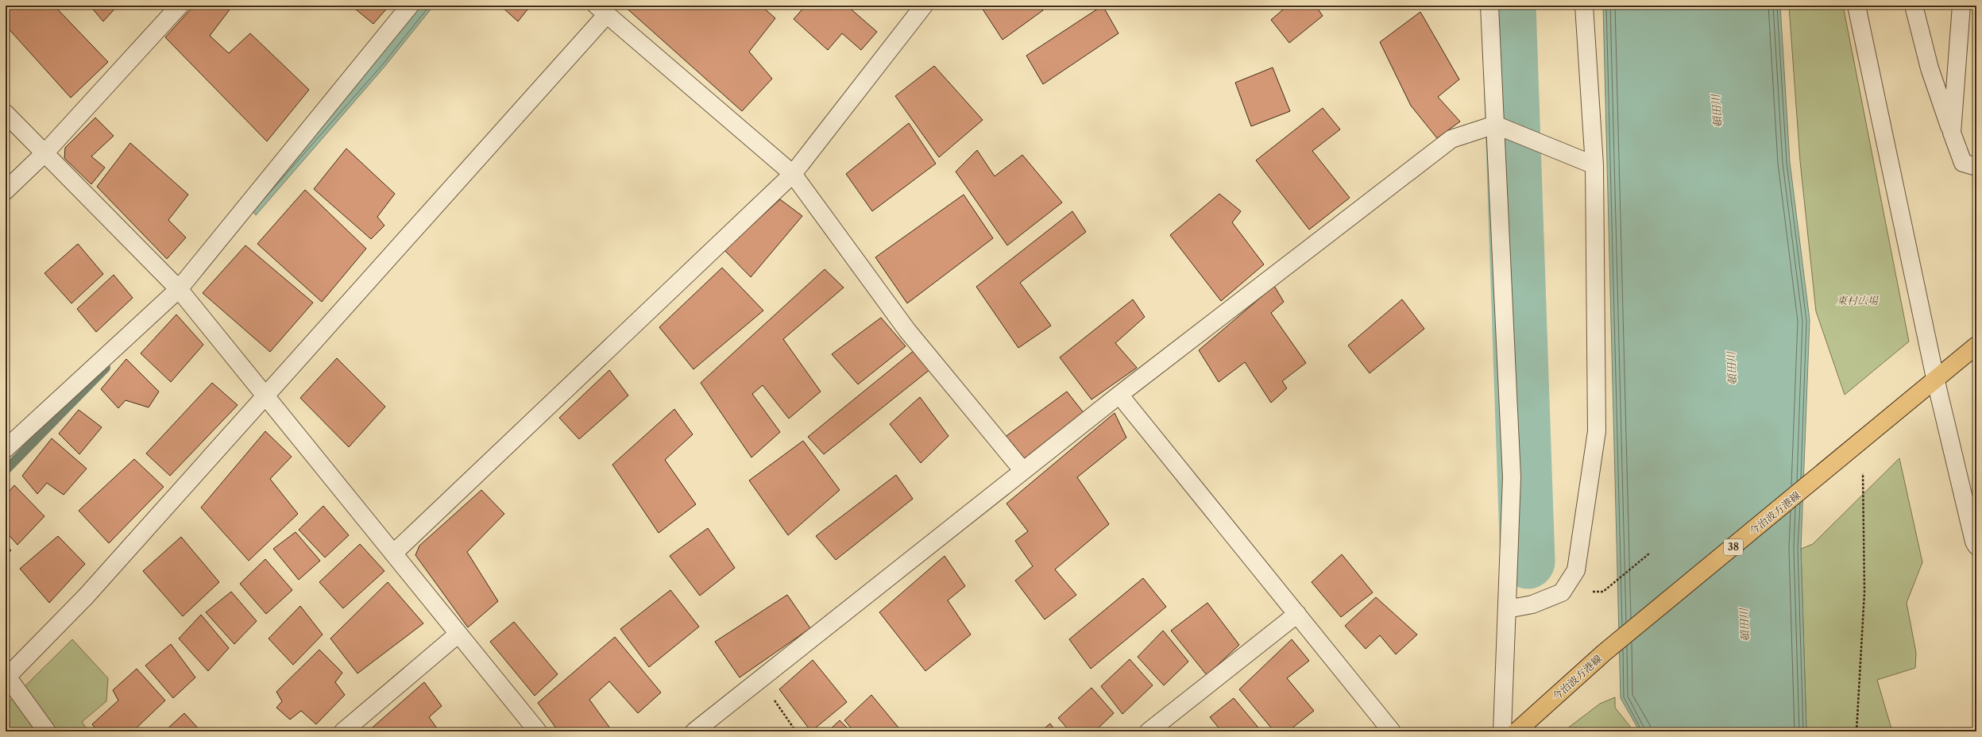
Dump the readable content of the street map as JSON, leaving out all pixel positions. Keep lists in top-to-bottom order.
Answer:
{
  "streets": {
    "main road": ["今治波方港線", "38"]
  },
  "water": ["頓田川"],
  "parks": ["東村広場"]
}
